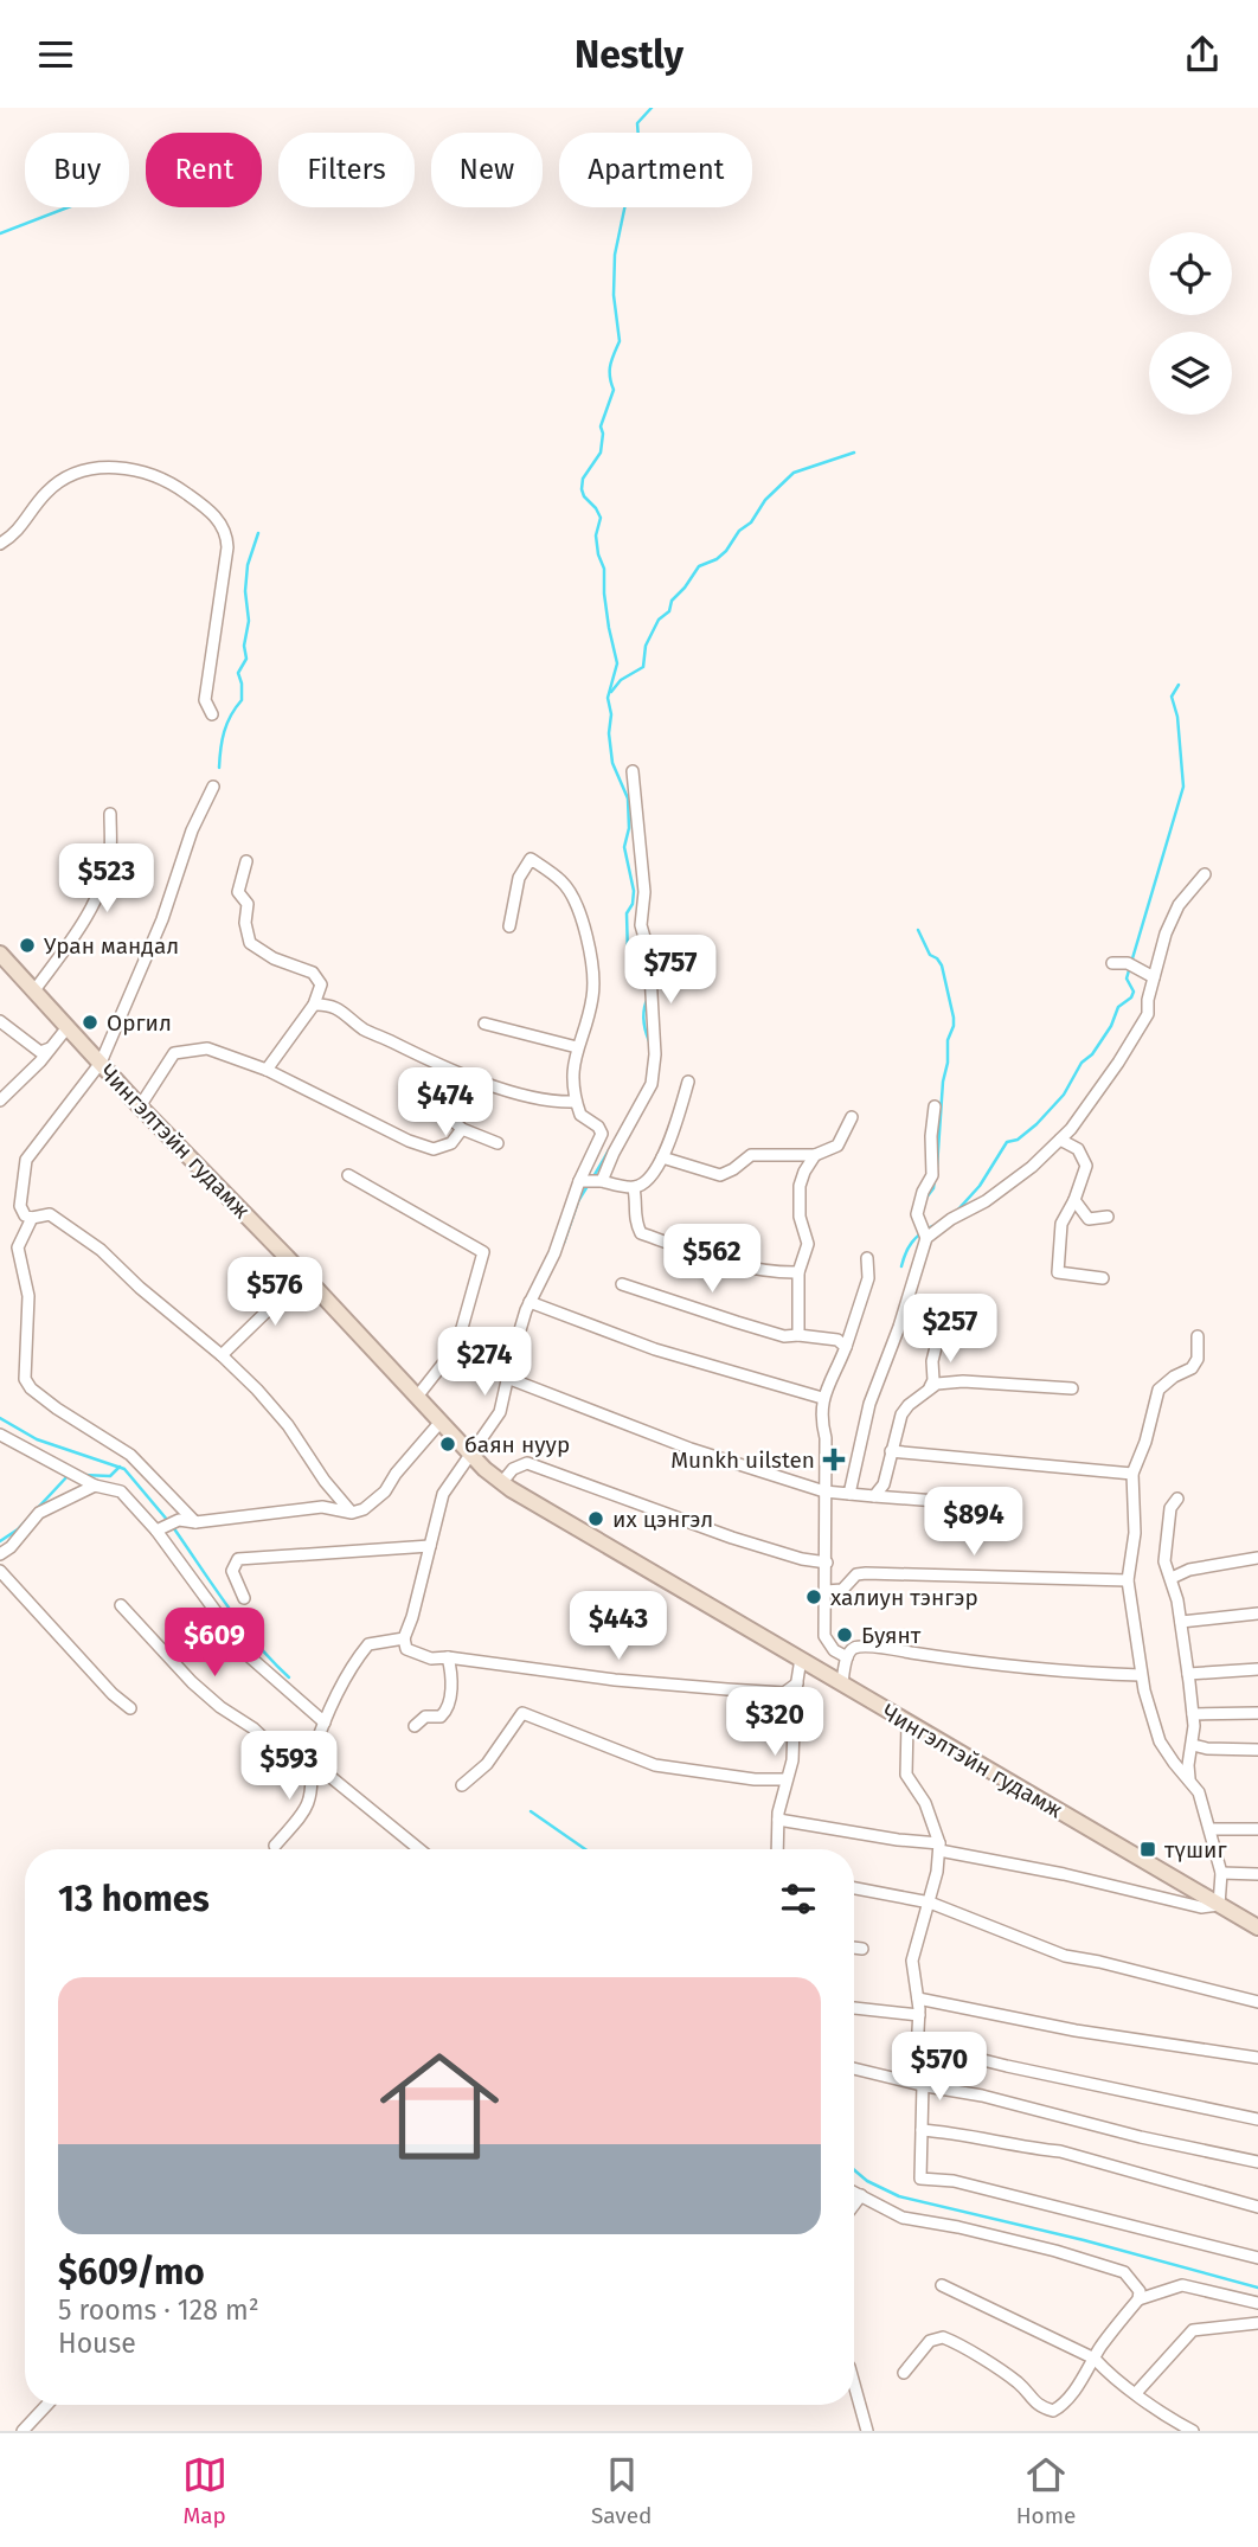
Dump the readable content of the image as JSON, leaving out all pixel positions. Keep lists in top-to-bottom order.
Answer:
{
  "streets": {
    "main road": ["Чингэлтэйн гудамж"]
  },
  "places": {
    "other": [
      "Уран мандал",
      "Оргил",
      "баян нуур",
      "их цэнгэл",
      "халиун тэнгэр",
      "Буянт"
    ],
    "health": ["Munkh uilsten"],
    "transit": ["түшиг"]
  },
  "page": {
    "header": "Nestly",
    "chip": [
      "Buy",
      "Rent",
      "Filters",
      "New",
      "Apartment"
    ],
    "price": [
      "$523",
      "$757",
      "$474",
      "$562",
      "$576",
      "$257",
      "$274",
      "$894",
      "$443",
      "$609",
      "$320",
      "$593",
      "$570"
    ],
    "heading": "13 homes",
    "list": [
      {
        "name": "$609/mo",
        "note": "5 rooms · 128 m² · House"
      }
    ],
    "tabs": ["Map", "Saved", "Home"]
  }
}
